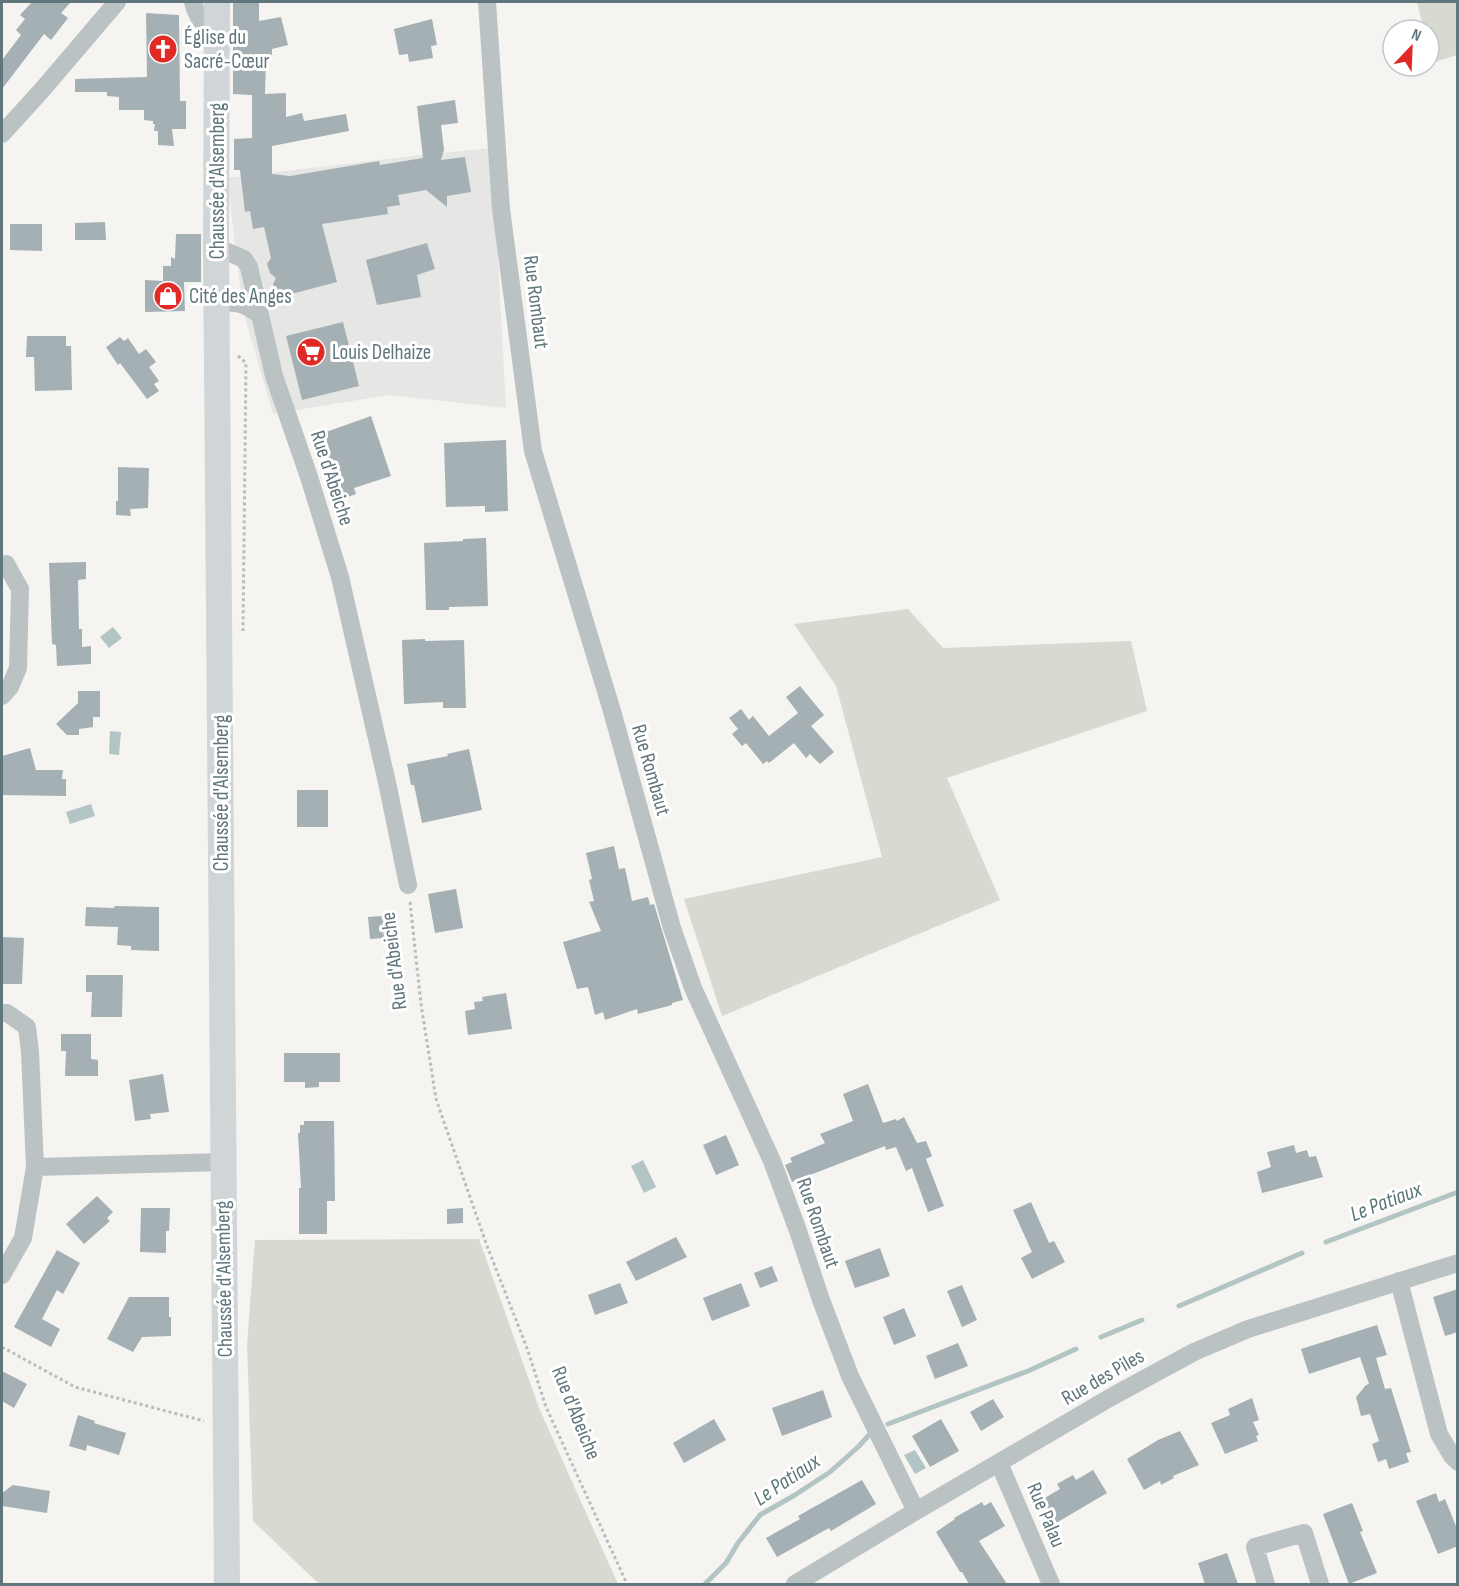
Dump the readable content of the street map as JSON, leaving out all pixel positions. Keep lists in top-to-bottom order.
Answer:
{
  "streets": {
    "main road": ["Chaussée d'Alsemberg"],
    "street": [
      "Rue Rombaut",
      "Rue d'Abeiche",
      "Rue des Piles",
      "Rue Palau"
    ]
  },
  "crossings": [
    ["Chaussée d'Alsemberg", "Rue d'Abeiche"],
    ["Rue Rombaut", "Rue des Piles"],
    ["Rue des Piles", "Rue Palau"]
  ],
  "water": ["Le Patiaux"],
  "places": {
    "church": ["Église du Sacré-Cœur"],
    "shop": ["Cité des Anges"],
    "supermarket": ["Louis Delhaize"]
  },
  "north": "top right"
}
